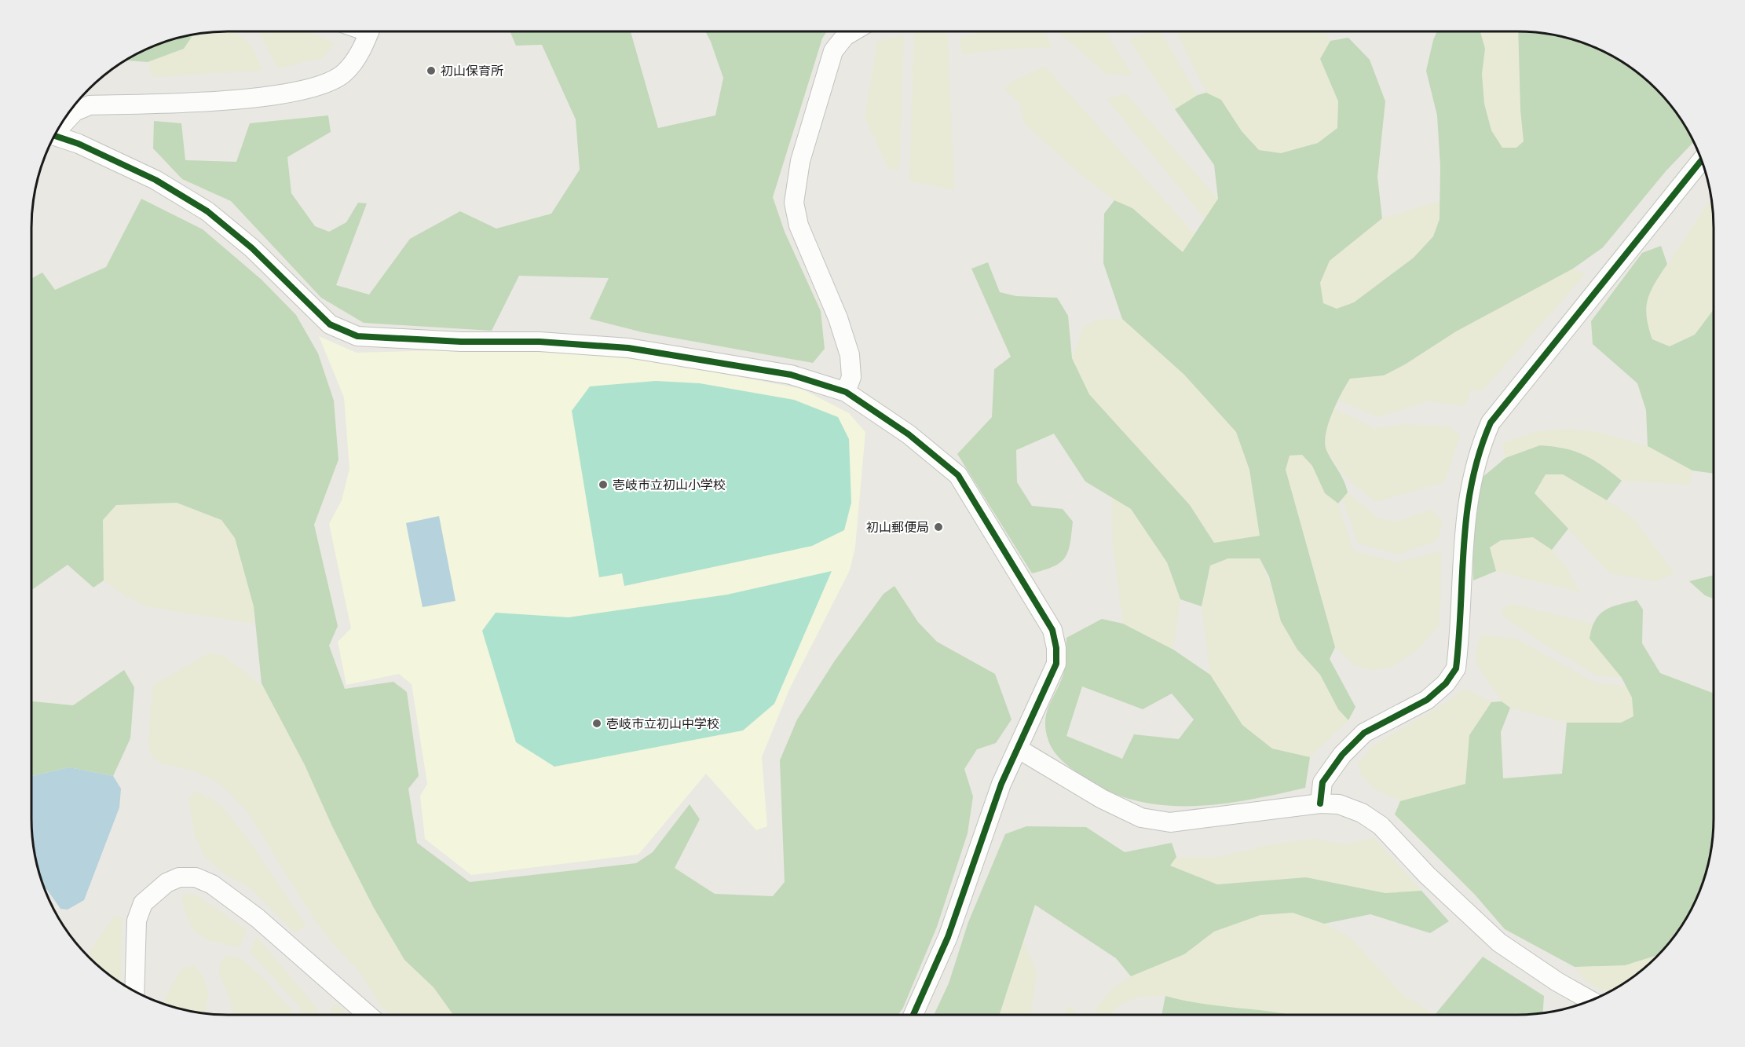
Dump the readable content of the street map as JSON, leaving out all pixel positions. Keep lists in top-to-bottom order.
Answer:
{
  "places": [
    "初山保育所",
    "壱岐市立初山小学校",
    "初山郵便局",
    "壱岐市立初山中学校"
  ]
}
